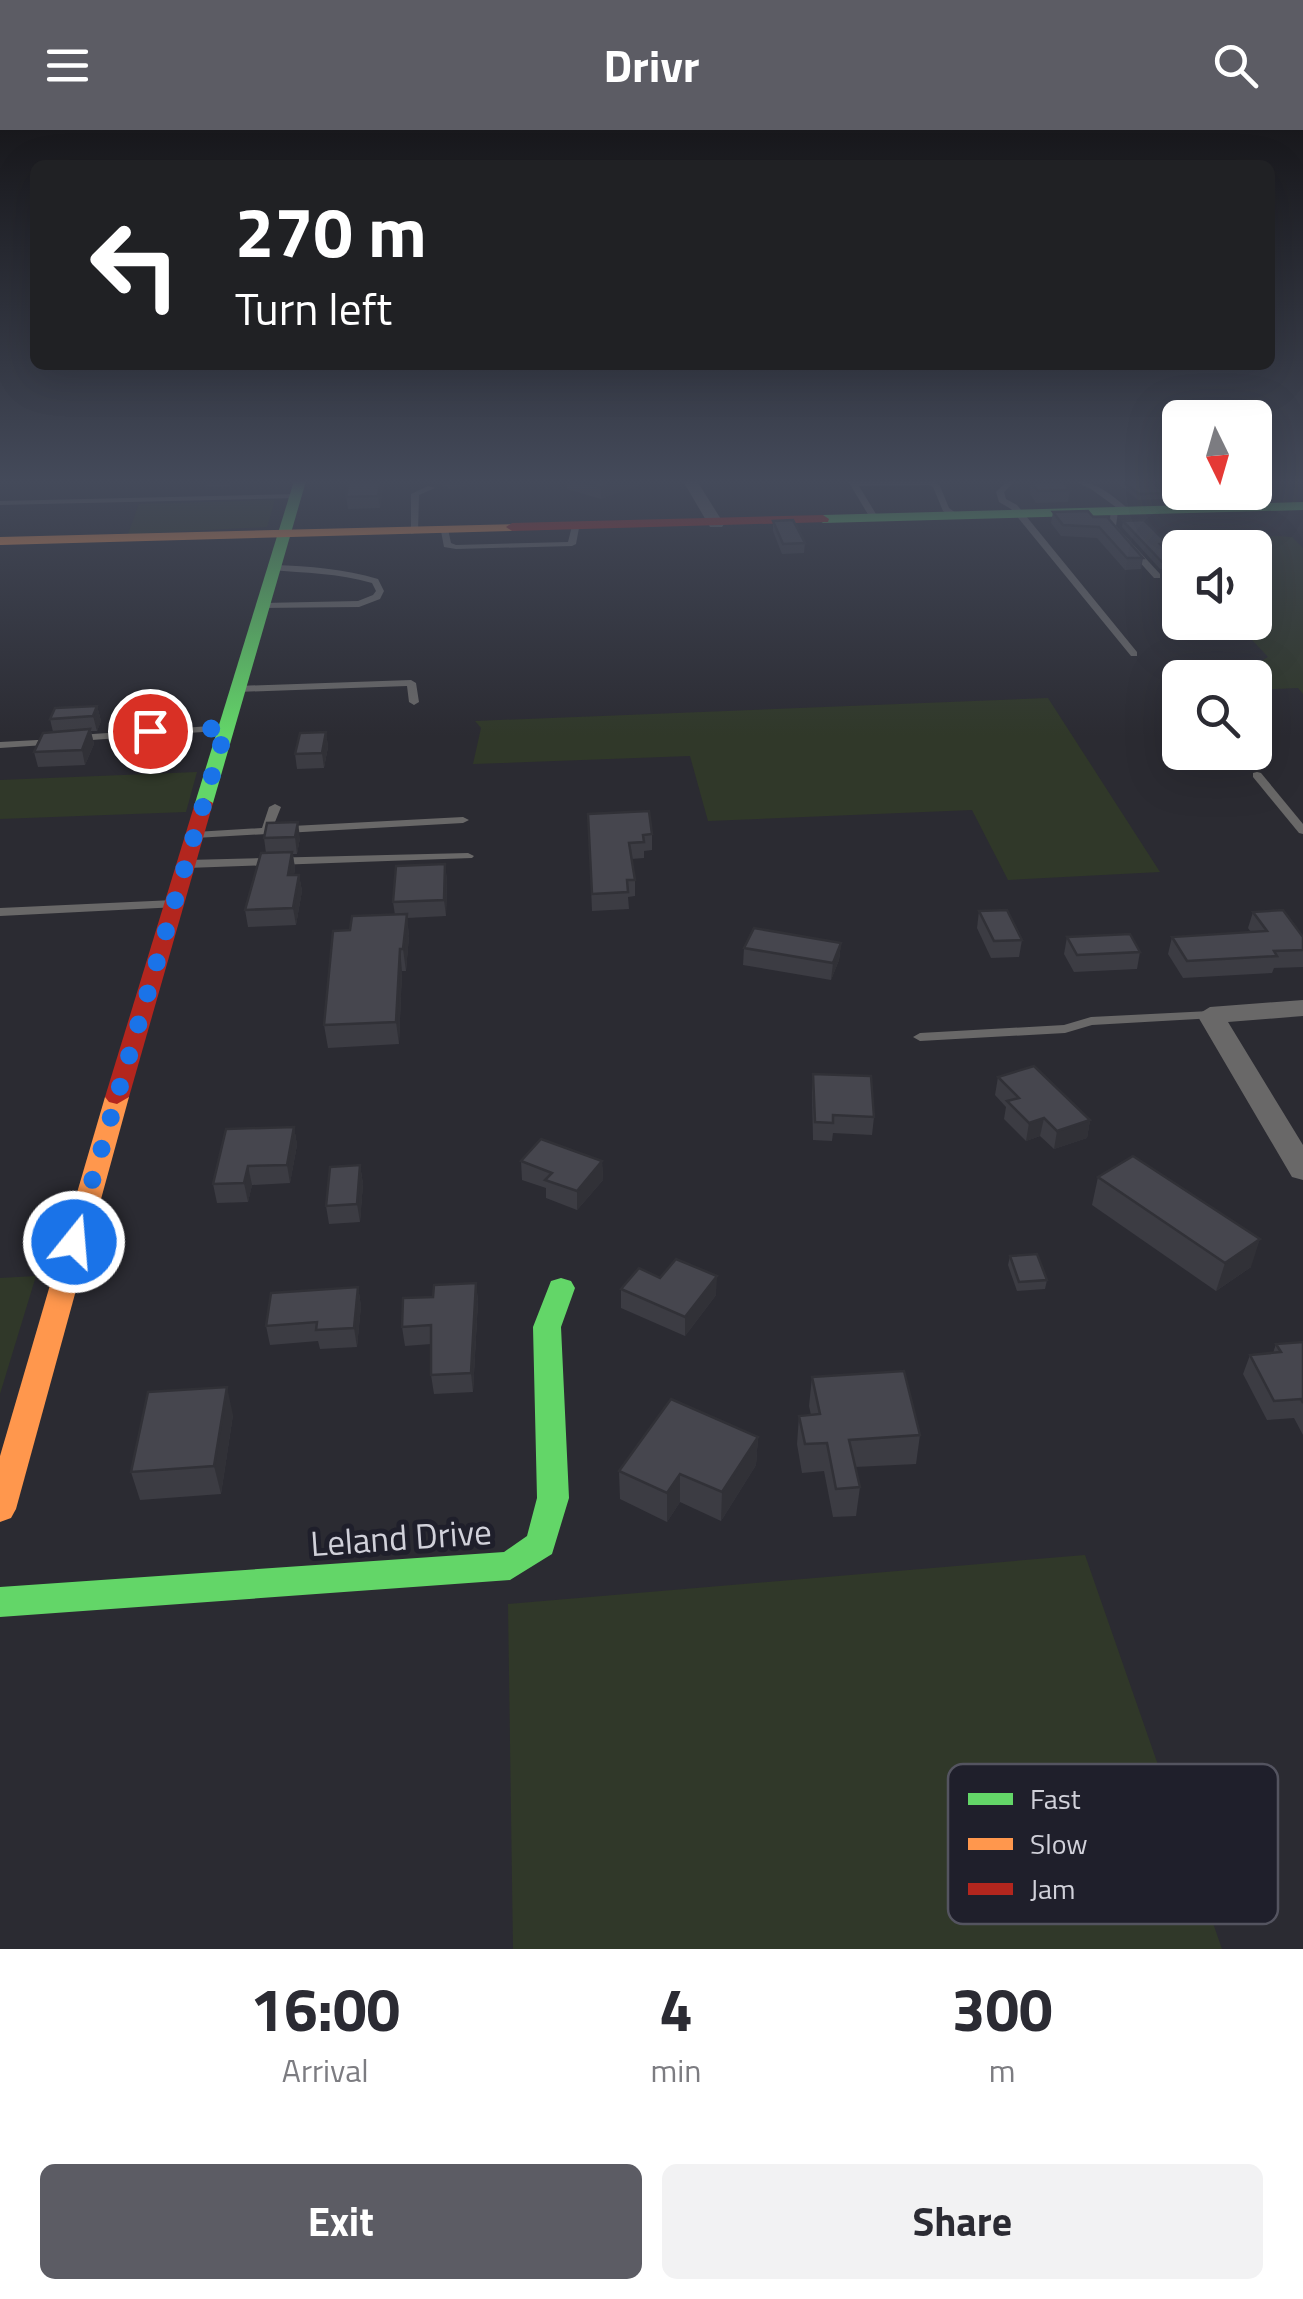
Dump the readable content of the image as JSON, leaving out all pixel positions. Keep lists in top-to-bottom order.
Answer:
{
  "streets": {
    "street": ["Leland Drive"]
  },
  "legend": ["Fast", "Slow", "Jam"],
  "north": "bottom",
  "page": {
    "header": "Drivr",
    "turn": ["270 m", "Turn left"],
    "eta": [
      "16:00",
      "Arrival",
      "4",
      "min",
      "300",
      "m"
    ],
    "buttons": ["Exit", "Share"]
  }
}
